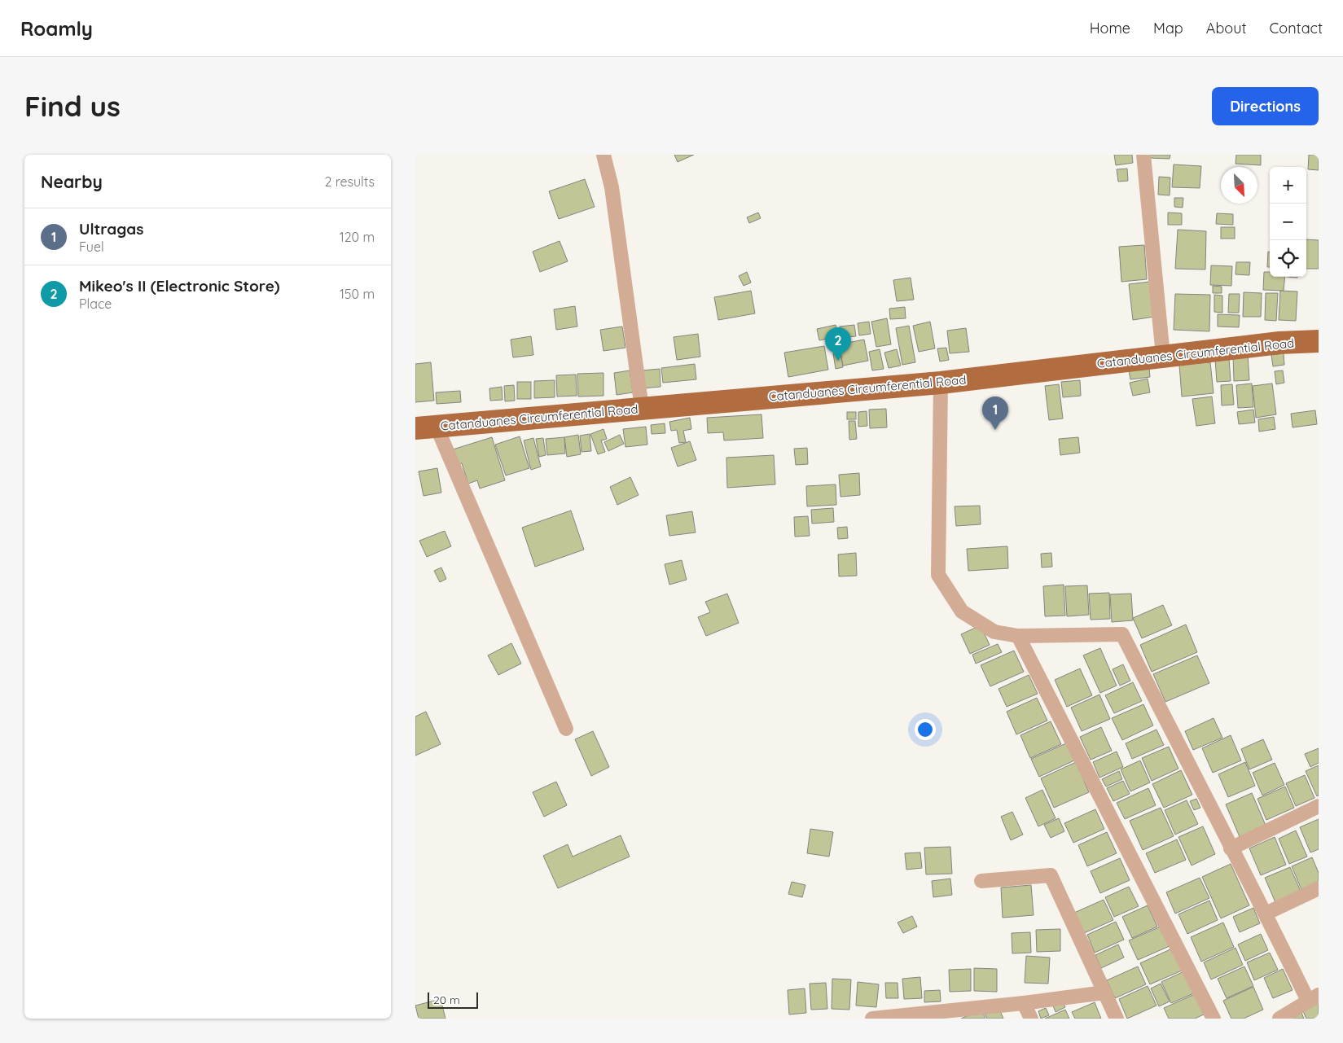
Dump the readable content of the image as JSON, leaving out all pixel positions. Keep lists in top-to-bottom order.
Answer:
{
  "streets": {
    "main road": ["Catanduanes Circumferential Road"]
  },
  "scale_bar": "20 m",
  "north": "bottom right",
  "page": {
    "header": "Roamly",
    "nav": [
      "Home",
      "Map",
      "About",
      "Contact"
    ],
    "buttons": "Directions",
    "title": "Find us",
    "heading": ["Nearby", "2 results"],
    "map_buttons": ["+", "−"],
    "list": [
      {
        "mark": "1",
        "name": "Ultragas",
        "note": "Fuel",
        "value": "120 m"
      },
      {
        "mark": "2",
        "name": "Mikeo's II (Electronic Store)",
        "note": "Place",
        "value": "150 m"
      }
    ],
    "pins": ["2", "1"],
    "scale": "20 m"
  }
}
